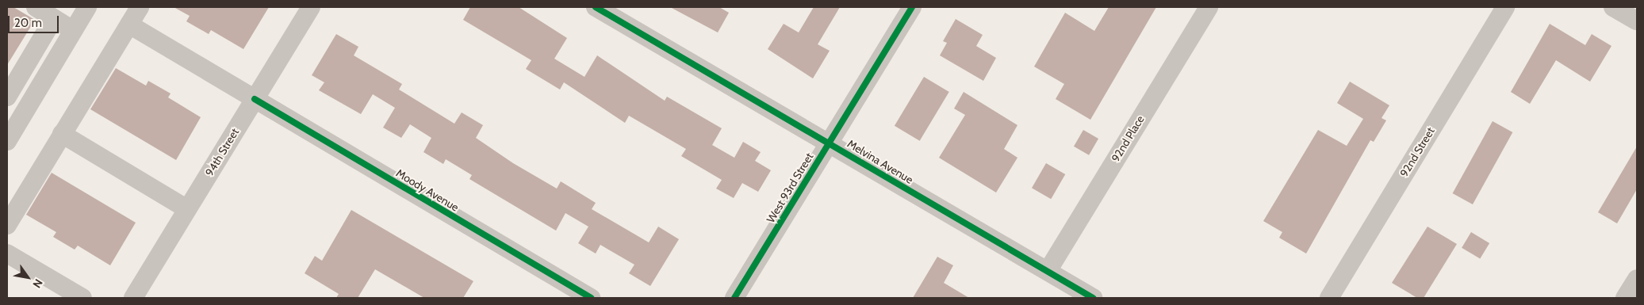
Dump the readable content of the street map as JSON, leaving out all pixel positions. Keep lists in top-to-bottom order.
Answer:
{
  "streets": {
    "street": [
      "92nd Place",
      "94th Street",
      "92nd Street",
      "Melvina Avenue",
      "West 93rd Street",
      "Moody Avenue"
    ]
  },
  "crossings": [
    ["92nd Place", "Melvina Avenue"],
    ["94th Street", "Moody Avenue"],
    ["Melvina Avenue", "West 93rd Street"]
  ],
  "scale_bar": "20 m",
  "north": "bottom right"
}
